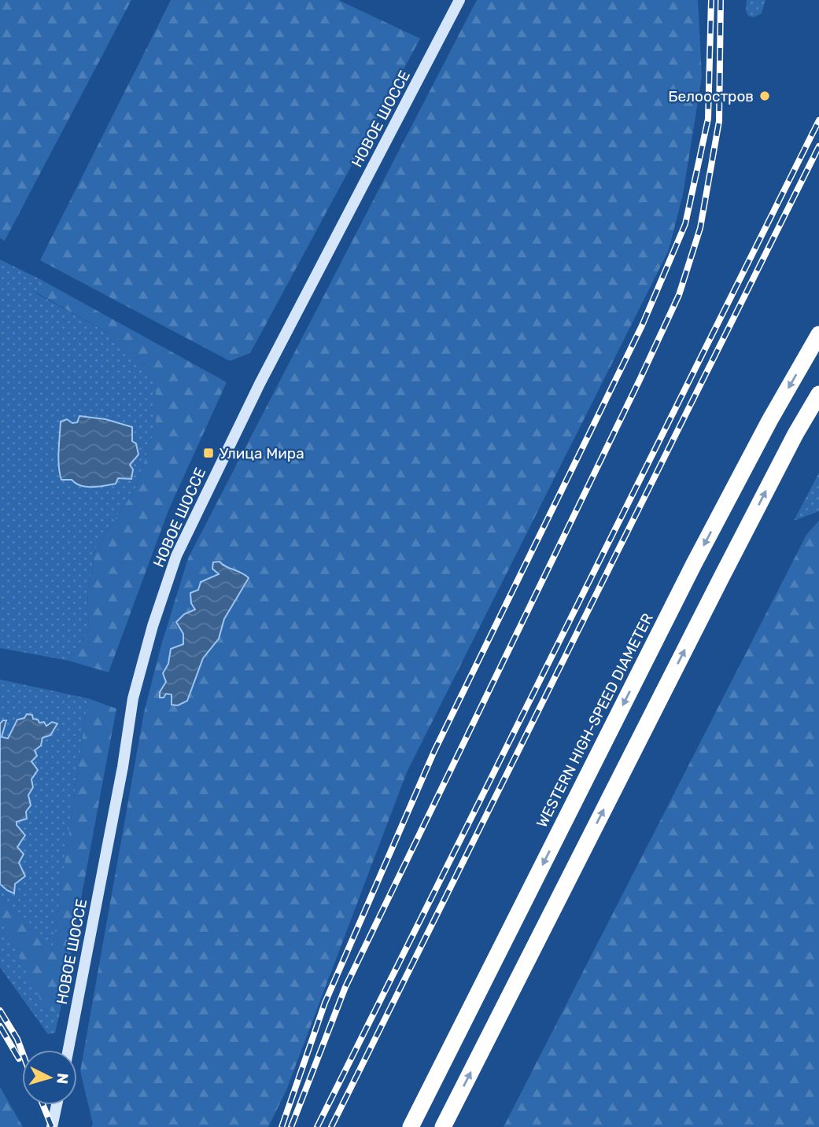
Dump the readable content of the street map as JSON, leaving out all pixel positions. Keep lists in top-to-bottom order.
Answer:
{
  "streets": {
    "highway": ["WESTERN HIGH-SPEED DIAMETER"],
    "main road": ["НОВОЕ ШОССЕ"]
  },
  "places": {
    "other": ["Белоостров"],
    "transit": ["Улица Мира"]
  },
  "north": "right"
}
